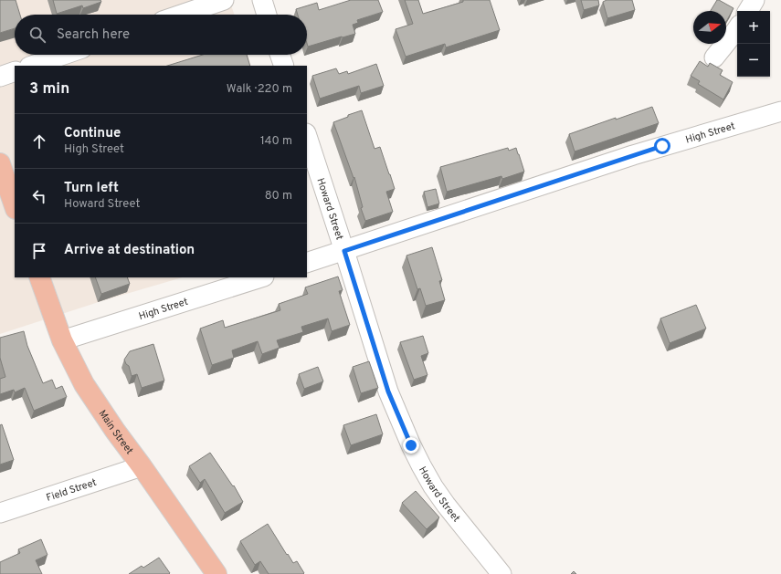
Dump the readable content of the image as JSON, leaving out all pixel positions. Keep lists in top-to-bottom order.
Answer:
{
  "streets": {
    "main road": ["Main Street"],
    "street": ["High Street", "Howard Street", "Field Street"]
  },
  "crossings": [
    ["High Street", "Howard Street"],
    ["High Street", "Main Street"],
    ["Main Street", "Field Street"]
  ],
  "north": "right",
  "page": {
    "map_buttons": ["+", "−"],
    "search": "Search here",
    "heading": ["3 min", "Walk · 220 m"],
    "list": [
      ["Continue", "High Street", "140 m"],
      ["Turn left", "Howard Street", "80 m"],
      "Arrive at destination"
    ]
  }
}
